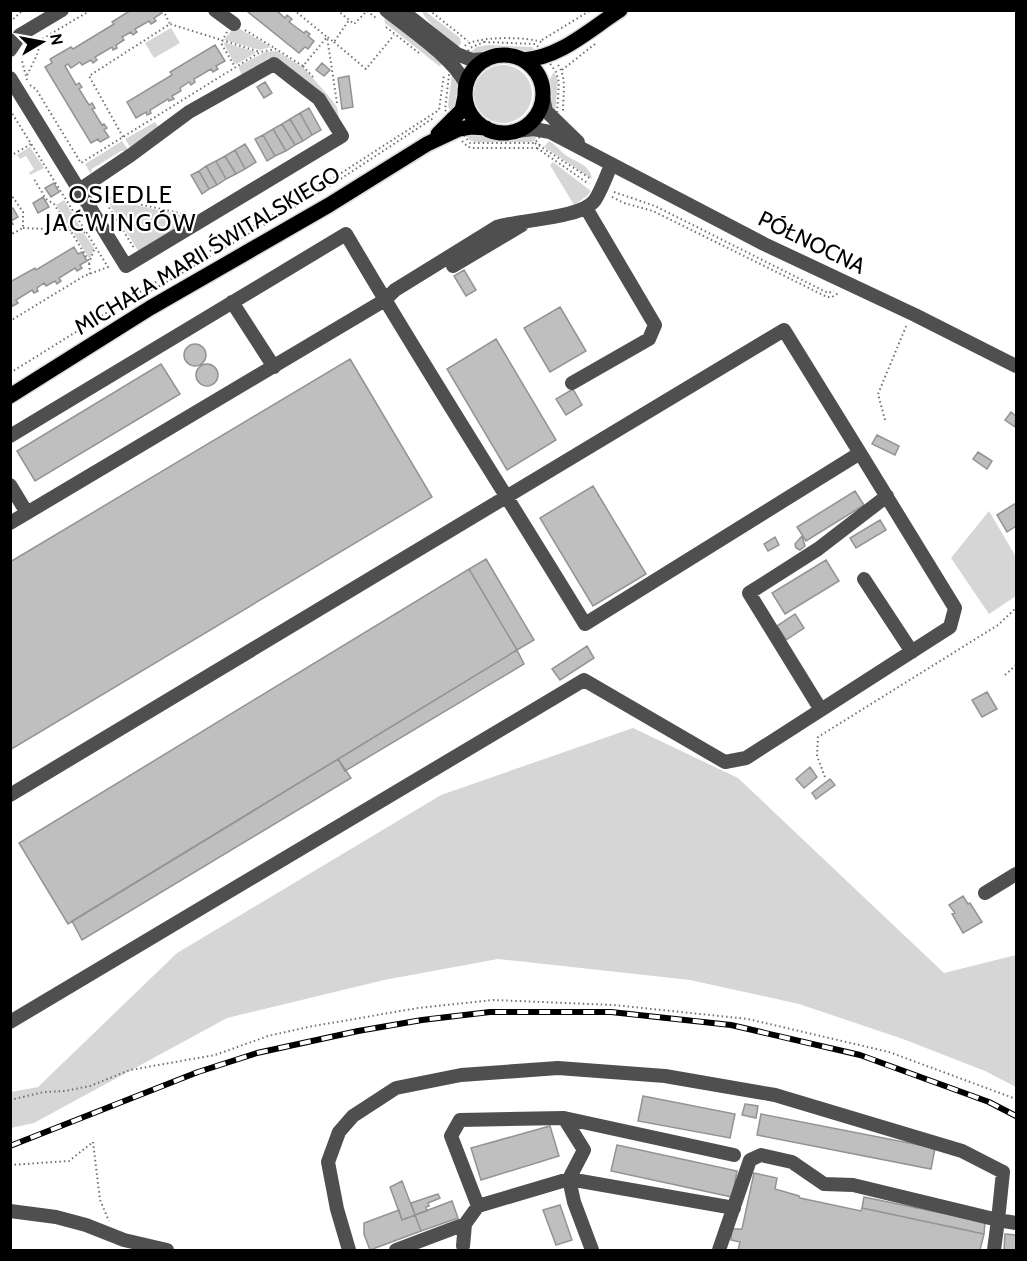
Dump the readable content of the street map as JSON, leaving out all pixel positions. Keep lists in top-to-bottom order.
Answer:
{
  "streets": {
    "main road": ["MICHAŁA MARII ŚWITALSKIEGO"],
    "street": ["PÓŁNOCNA"]
  },
  "crossings": [
    ["PÓŁNOCNA", "MICHAŁA MARII ŚWITALSKIEGO"]
  ],
  "districts": ["OSIEDLE JAĆWINGÓW"],
  "north": "right"
}
